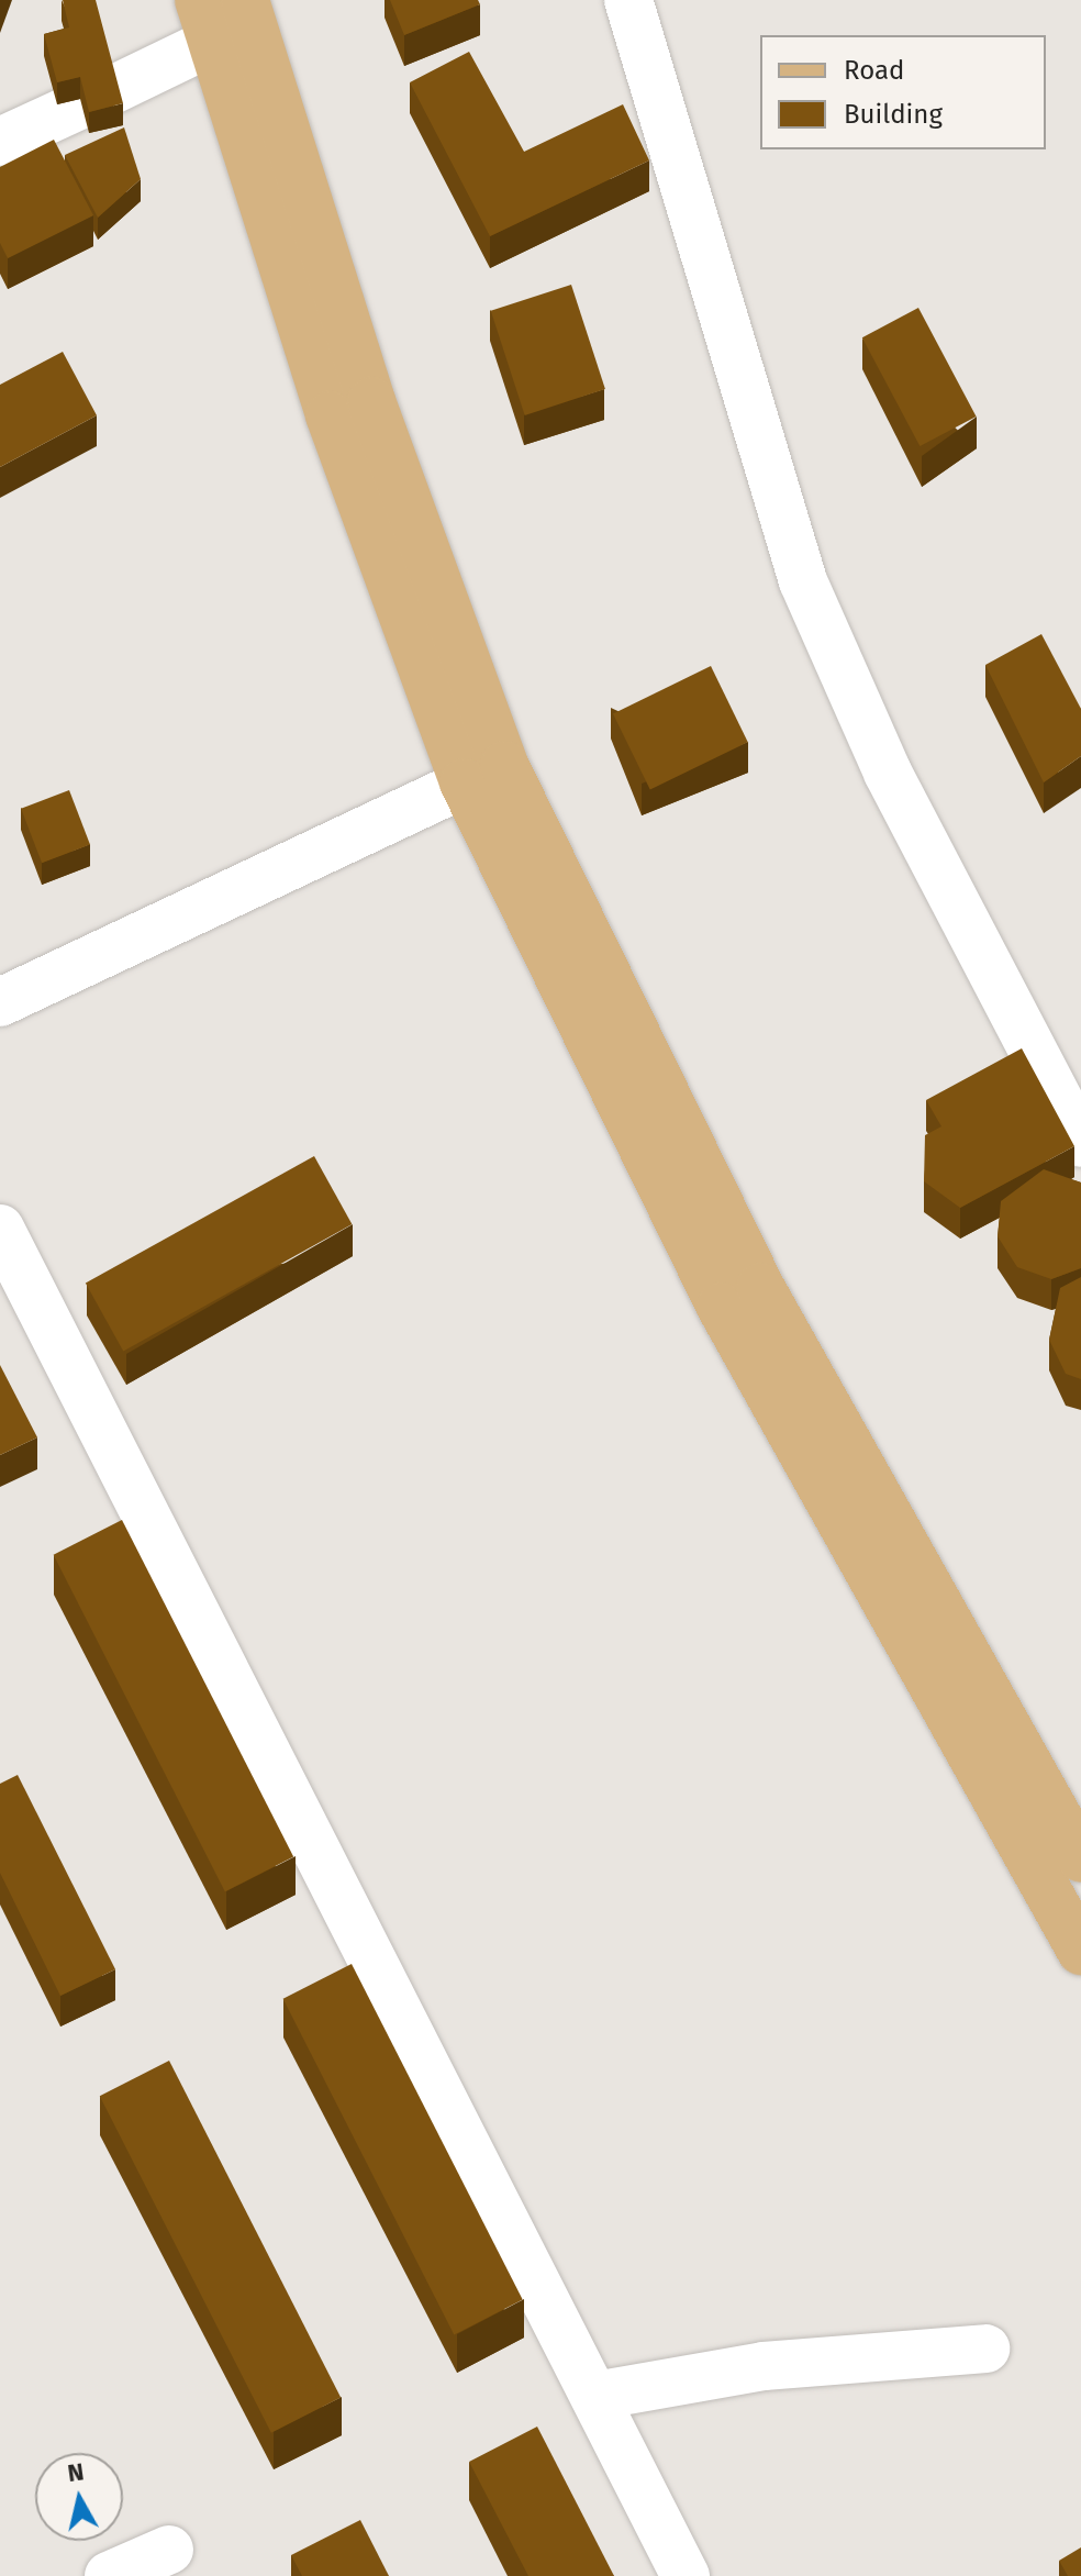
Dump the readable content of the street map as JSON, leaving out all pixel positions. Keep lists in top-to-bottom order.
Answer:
{
  "legend": ["Road", "Building"],
  "north": "top"
}
